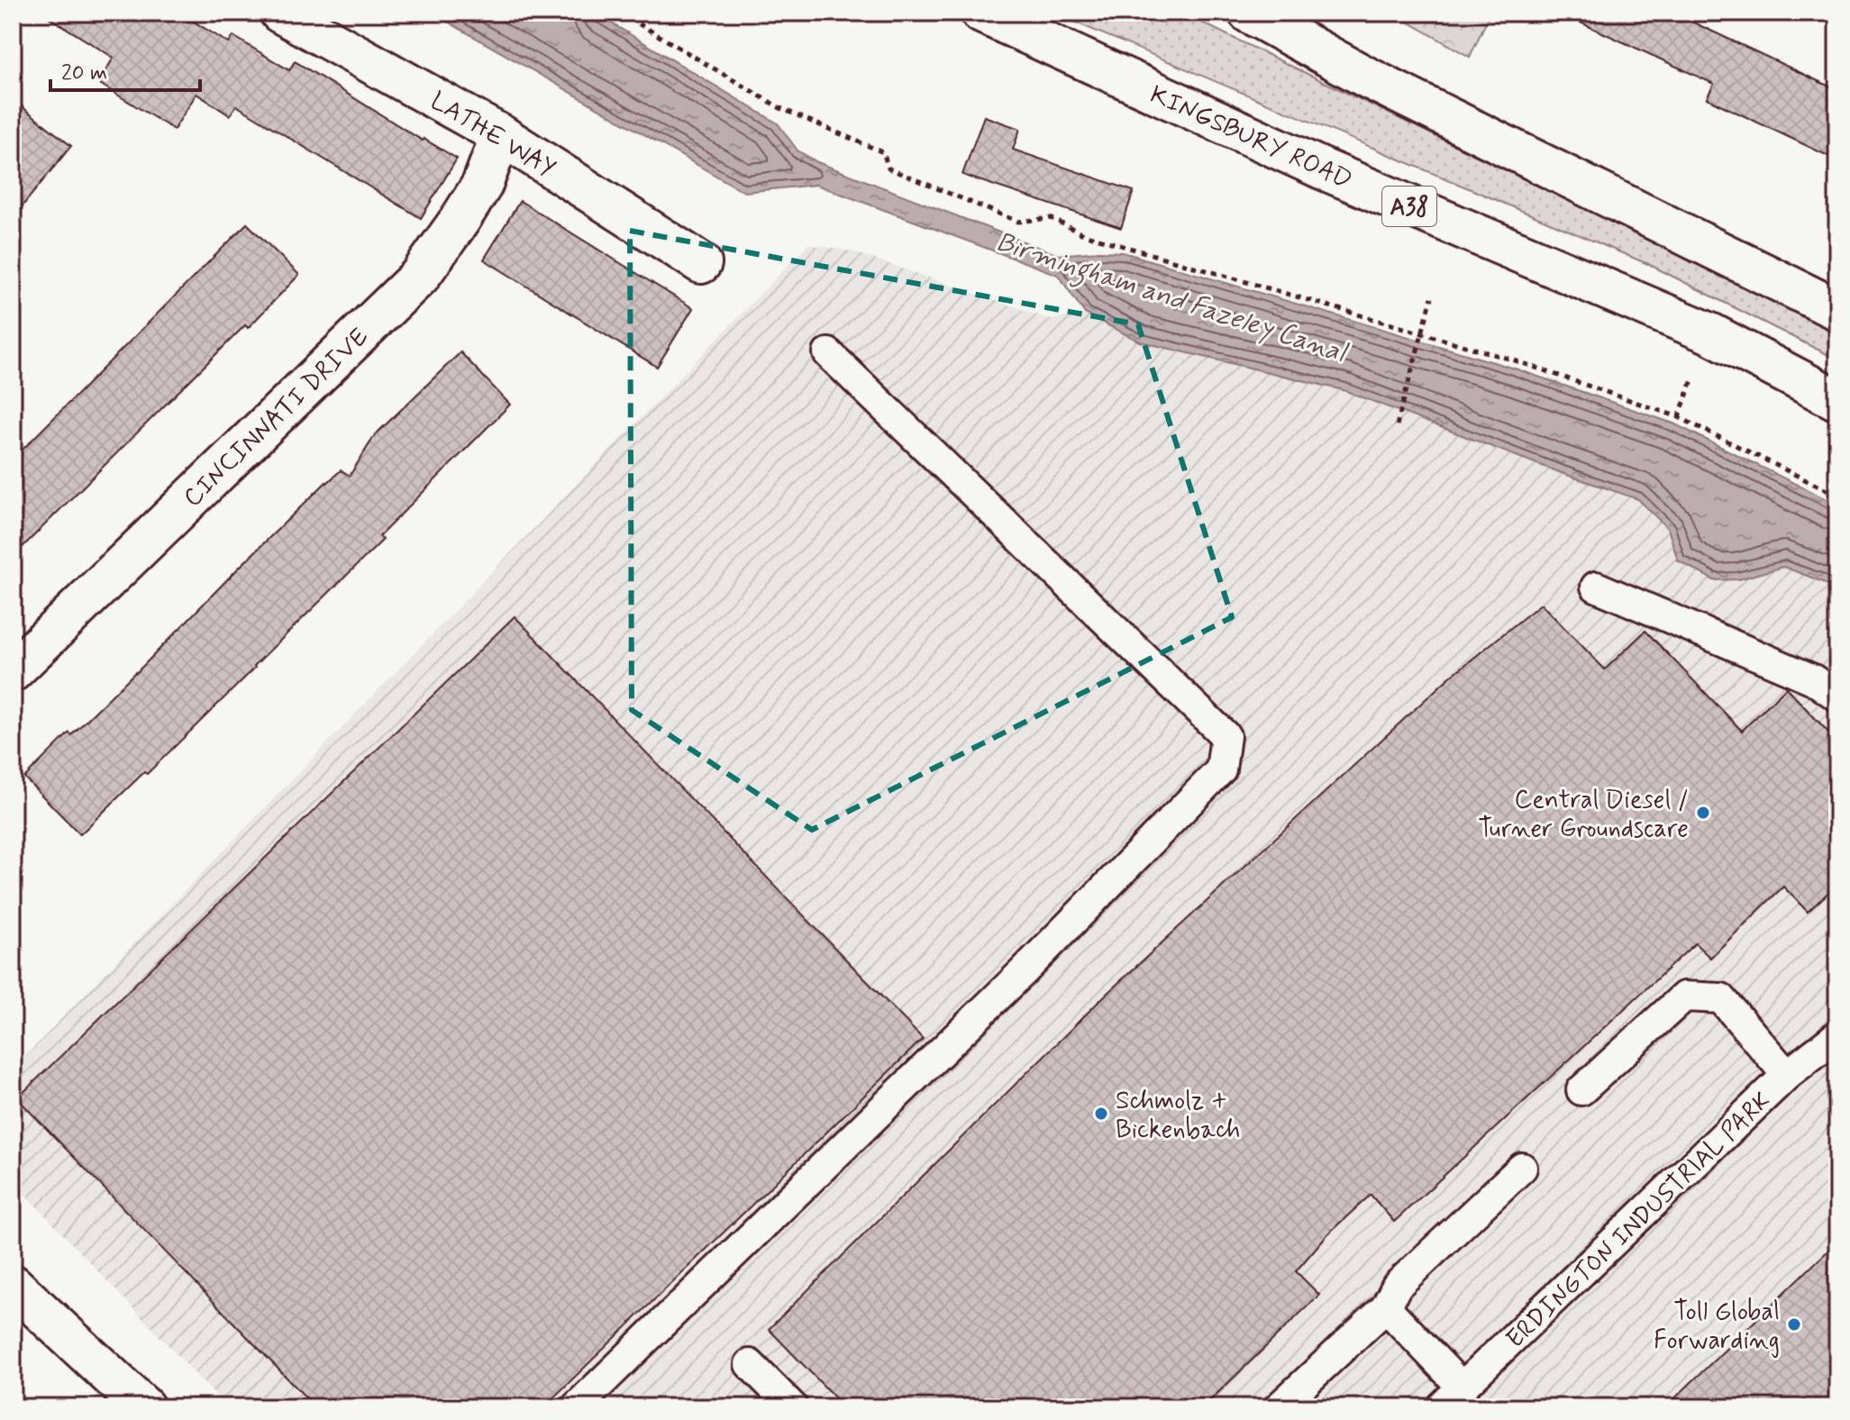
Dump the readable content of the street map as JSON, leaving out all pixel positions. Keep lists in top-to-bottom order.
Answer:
{
  "streets": {
    "main road": [
      "LATHE WAY",
      "KINGSBURY ROAD",
      "A38",
      "CINCINNATI DRIVE"
    ],
    "lane": ["ERDINGTON INDUSTRIAL PARK"]
  },
  "crossings": [
    ["LATHE WAY", "CINCINNATI DRIVE"]
  ],
  "water": ["Birmingham and Fazeley Canal"],
  "places": ["Central Diesel / Turner Groundscare", "Schmolz + Bickenbach", "Toll Global Forwarding"],
  "scale_bar": "20 m"
}
